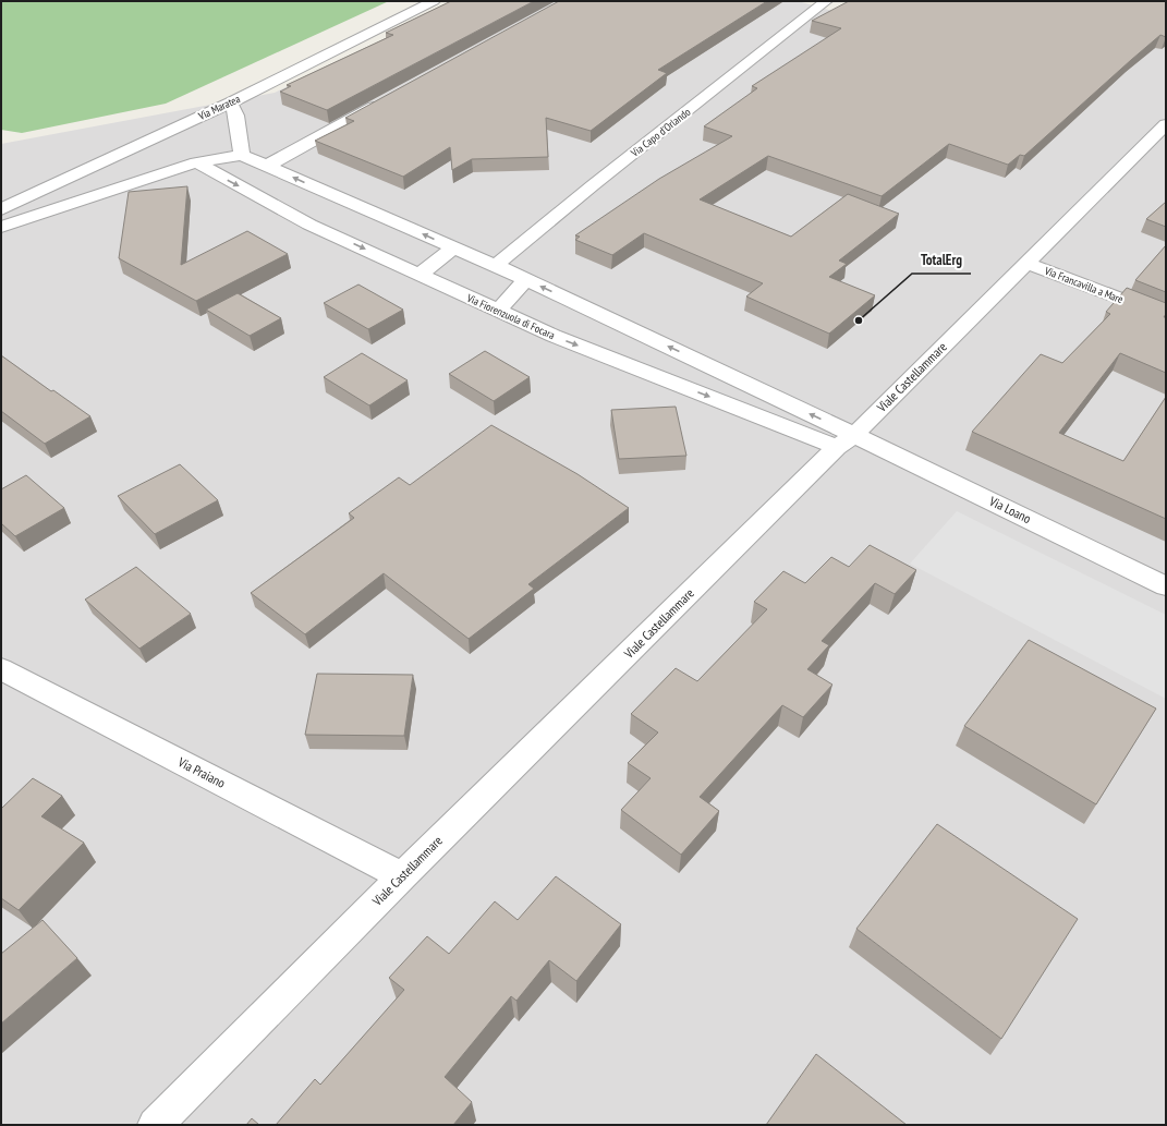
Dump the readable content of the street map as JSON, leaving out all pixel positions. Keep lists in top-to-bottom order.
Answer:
{
  "streets": {
    "street": [
      "Via Maratea",
      "Via Capo d'Orlando",
      "Via Francavilla a Mare",
      "Via Fiorenzuola di Focara",
      "Viale Castellammare",
      "Via Loano",
      "Via Praiano"
    ]
  },
  "crossings": [
    ["Via Francavilla a Mare", "Viale Castellammare"],
    ["Via Fiorenzuola di Focara", "Viale Castellammare"],
    ["Via Fiorenzuola di Focara", "Via Loano"],
    ["Viale Castellammare", "Via Loano"],
    ["Viale Castellammare", "Via Praiano"]
  ],
  "places": ["TotalErg"]
}
